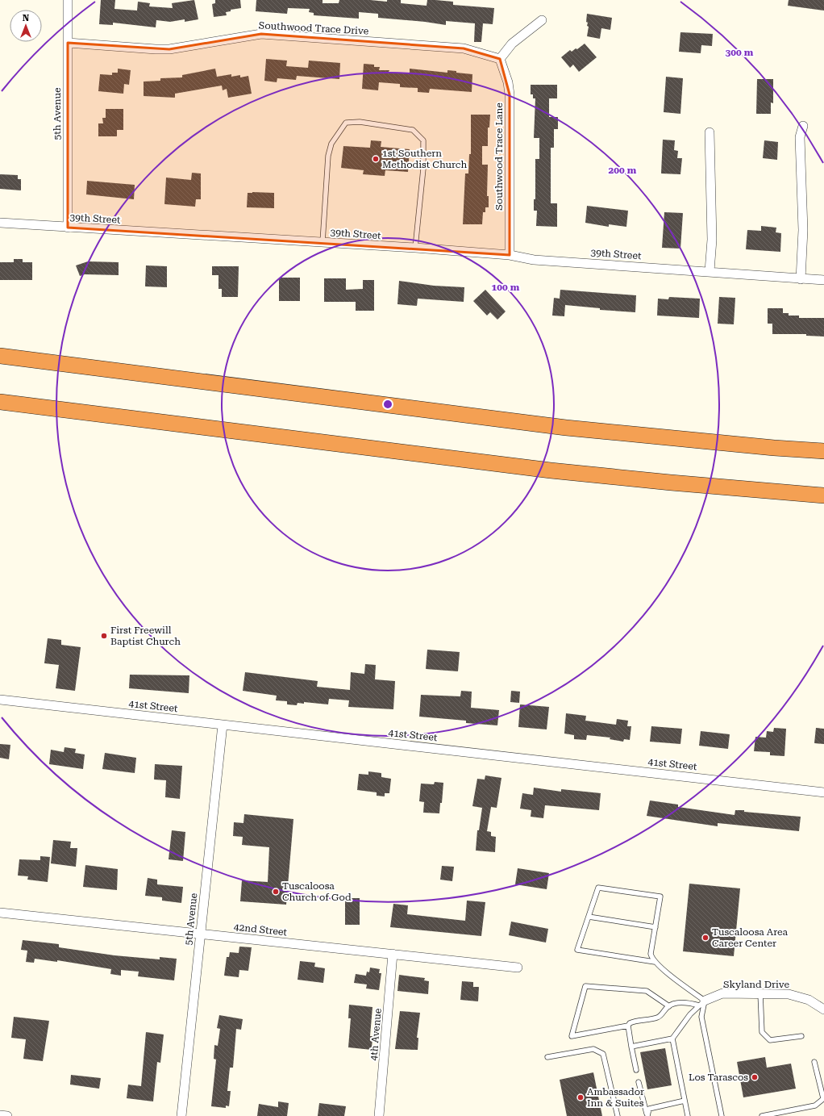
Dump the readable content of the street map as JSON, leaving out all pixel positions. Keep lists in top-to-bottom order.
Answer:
{
  "streets": {
    "street": [
      "Southwood Trace Drive",
      "5th Avenue",
      "Southwood Trace Lane",
      "39th Street",
      "41st Street",
      "42nd Street",
      "Skyland Drive",
      "4th Avenue"
    ]
  },
  "crossings": [
    ["Southwood Trace Drive", "5th Avenue"],
    ["Southwood Trace Drive", "Southwood Trace Lane"],
    ["5th Avenue", "39th Street"],
    ["5th Avenue", "41st Street"],
    ["5th Avenue", "42nd Street"],
    ["Southwood Trace Lane", "39th Street"],
    ["42nd Street", "4th Avenue"]
  ],
  "places": [
    "1st Southern Methodist Church",
    "First Freewill Baptist Church",
    "Tuscaloosa Church of God",
    "Tuscaloosa Area Career Center",
    "Los Tarascos",
    "Ambassador Inn & Suites"
  ],
  "north": "top",
  "rings": ["300 m", "200 m", "100 m"]
}
